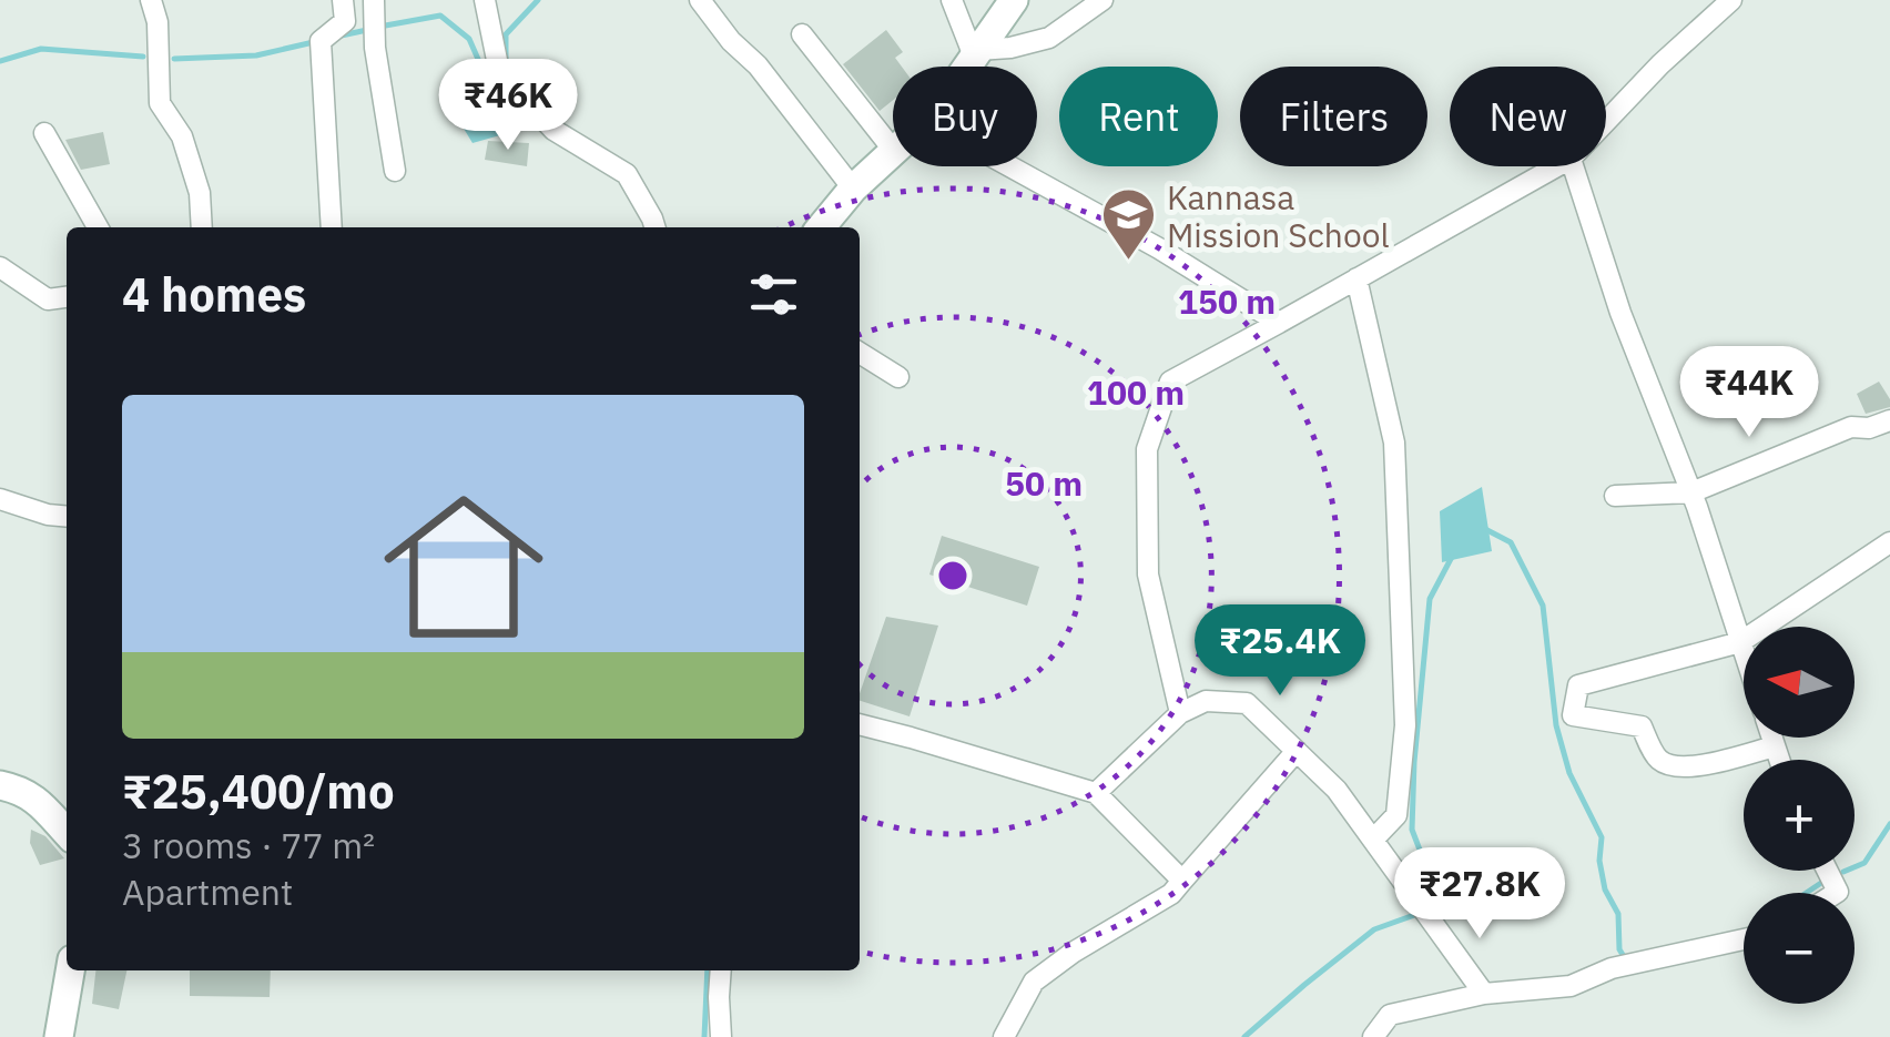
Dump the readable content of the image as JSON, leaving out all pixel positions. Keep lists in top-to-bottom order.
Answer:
{
  "places": {
    "school or university": ["Kannasa Mission School"]
  },
  "north": "left",
  "page": {
    "price": [
      "₹46K",
      "₹44K",
      "₹25.4K",
      "₹27.8K"
    ],
    "chip": [
      "Buy",
      "Rent",
      "Filters",
      "New"
    ],
    "heading": "4 homes",
    "list": [
      {
        "name": "₹25,400/mo",
        "note": "3 rooms · 77 m² · Apartment"
      }
    ],
    "map_buttons": ["+", "−"]
  },
  "rings": ["150 m", "100 m", "50 m"]
}
